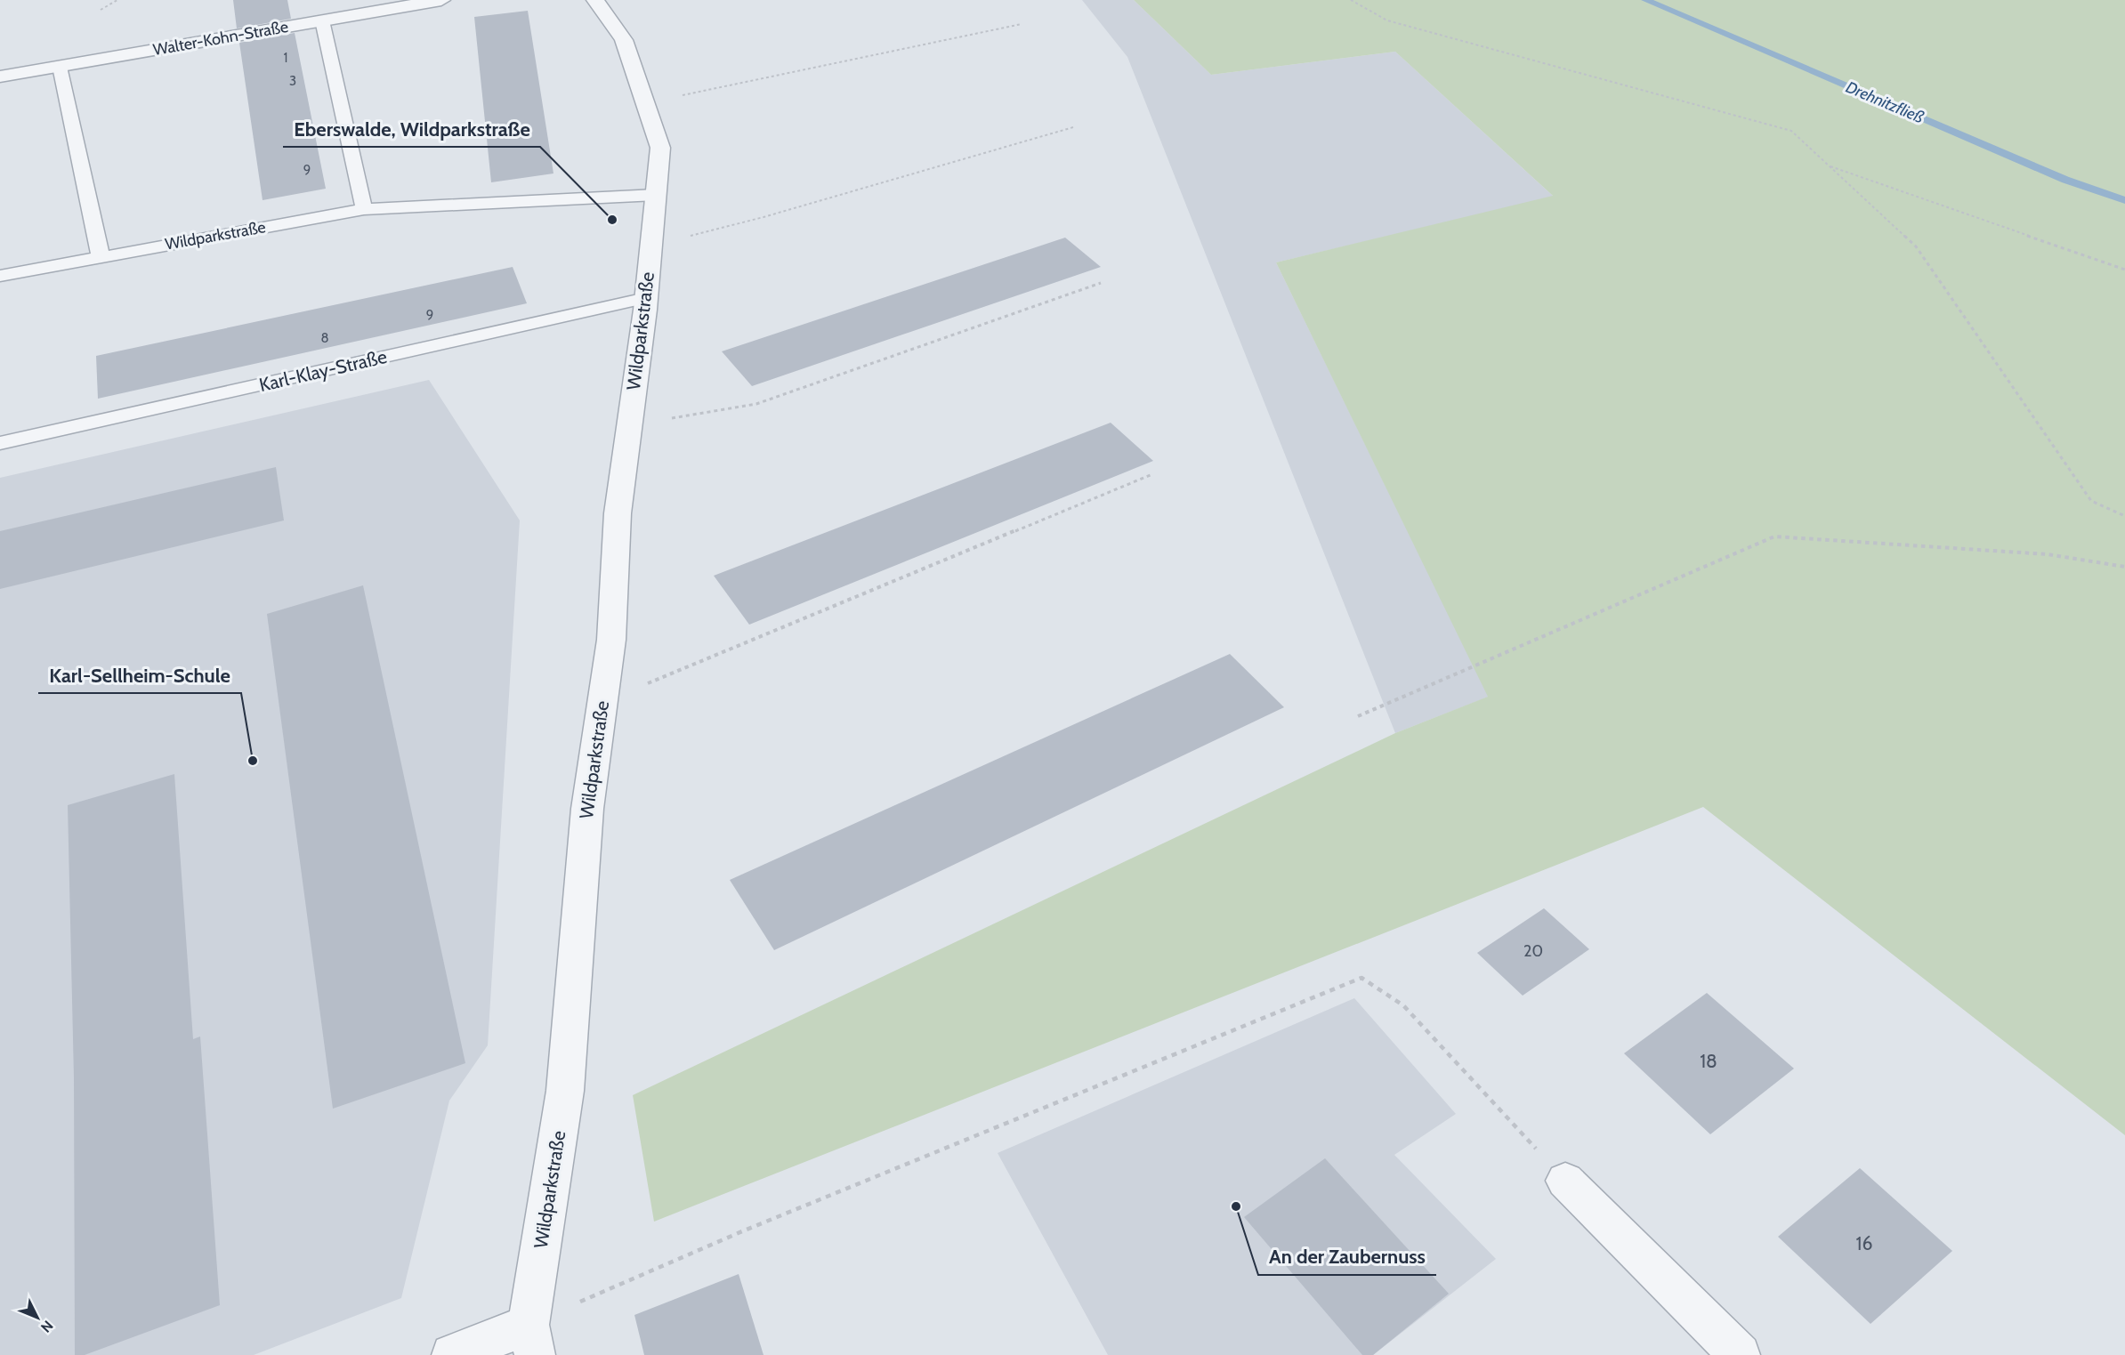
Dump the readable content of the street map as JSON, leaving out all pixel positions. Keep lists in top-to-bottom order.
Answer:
{
  "streets": {
    "street": ["Walter-Kohn-Straße", "Wildparkstraße"],
    "lane": ["Karl-Klay-Straße"]
  },
  "crossings": [
    ["Wildparkstraße", "Karl-Klay-Straße"]
  ],
  "water": ["Drehnitzfließ"],
  "places": ["Eberswalde, Wildparkstraße", "Karl-Sellheim-Schule", "An der Zaubernuss"],
  "house_numbers": [
    "1",
    "3",
    "9",
    "9",
    "8",
    "20",
    "18",
    "16"
  ],
  "north": "bottom right"
}
